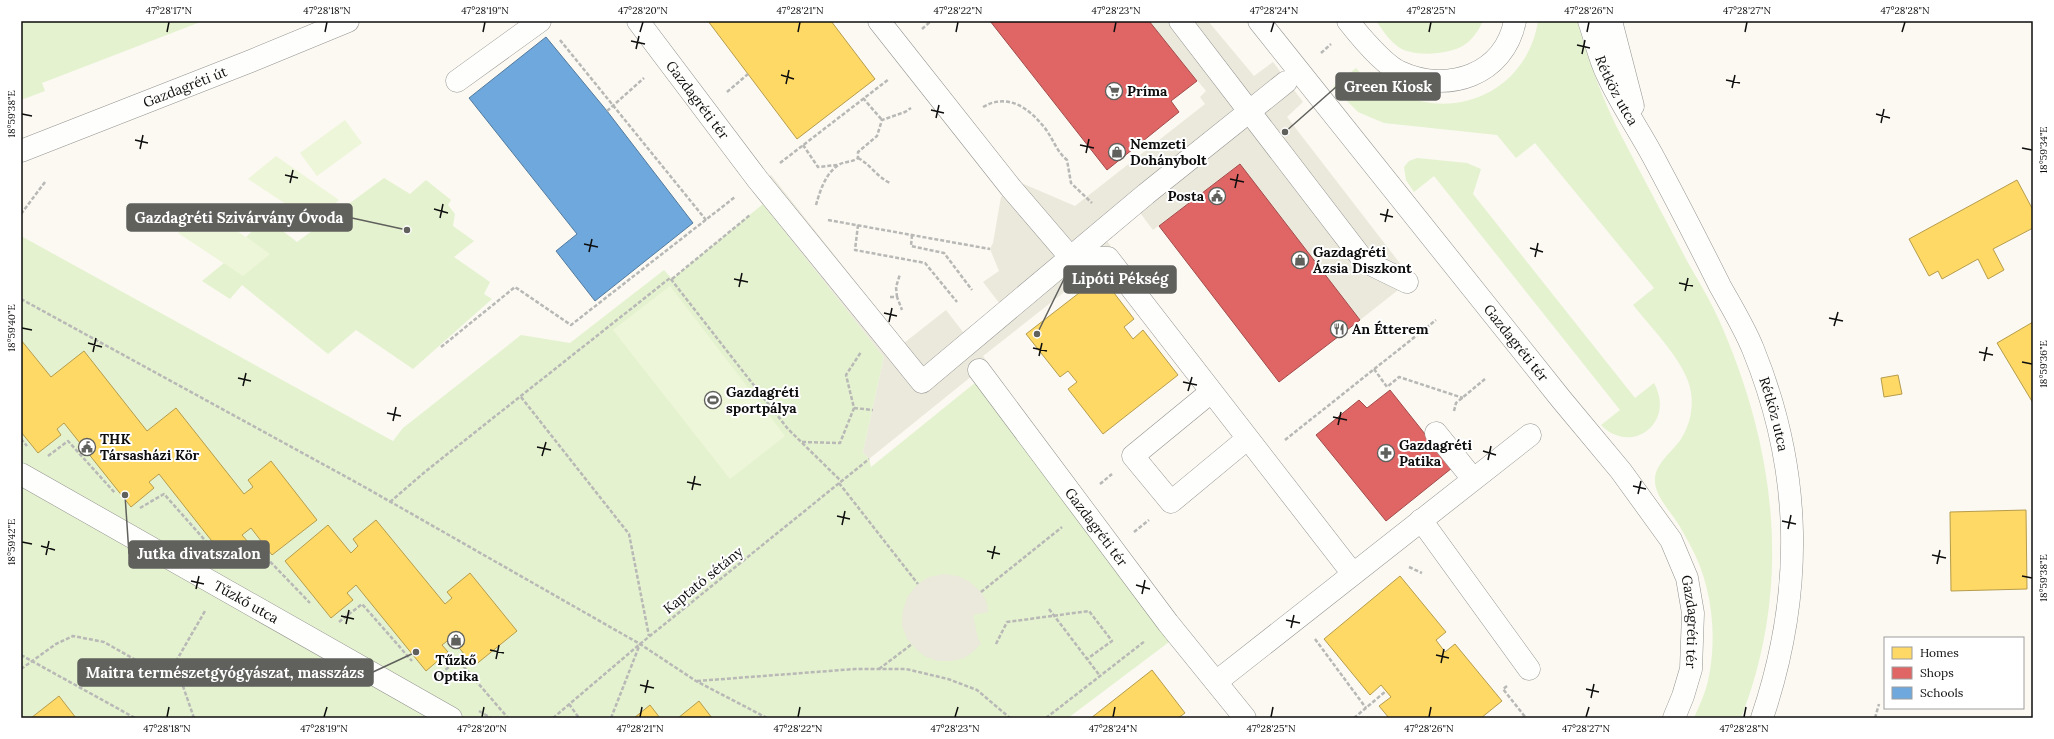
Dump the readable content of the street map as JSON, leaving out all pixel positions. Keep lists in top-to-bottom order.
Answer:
{
  "streets": {
    "street": [
      "Gazdagréti út",
      "Rétköz utca",
      "Gazdagréti tér",
      "Tűzkő utca"
    ],
    "path": ["Kaptató sétány"]
  },
  "places": {
    "supermarket": ["Príma"],
    "other": [
      "Green Kiosk",
      "Gazdagréti Szivárvány Óvoda",
      "Lipóti Pékség",
      "Jutka divatszalon",
      "Maitra természetgyógyászat, masszázs"
    ],
    "shop": ["Nemzeti Dohánybolt", "Gazdagréti Ázsia Diszkont", "Tűzkő Optika"],
    "public building": ["Posta", "THK Társasházi Kör"],
    "restaurant": ["An Étterem"],
    "sports": ["Gazdagréti sportpálya"],
    "pharmacy": ["Gazdagréti Patika"]
  },
  "legend": ["Homes", "Shops", "Schools"],
  "coordinates": [
    "47°28'17\"N",
    "47°28'18\"N",
    "47°28'19\"N",
    "47°28'20\"N",
    "47°28'21\"N",
    "47°28'22\"N",
    "47°28'23\"N",
    "47°28'24\"N",
    "47°28'25\"N",
    "47°28'26\"N",
    "47°28'27\"N",
    "47°28'28\"N",
    "18°59'38\"E",
    "18°59'34\"E",
    "18°59'40\"E",
    "18°59'36\"E",
    "18°59'42\"E"
  ]
}
